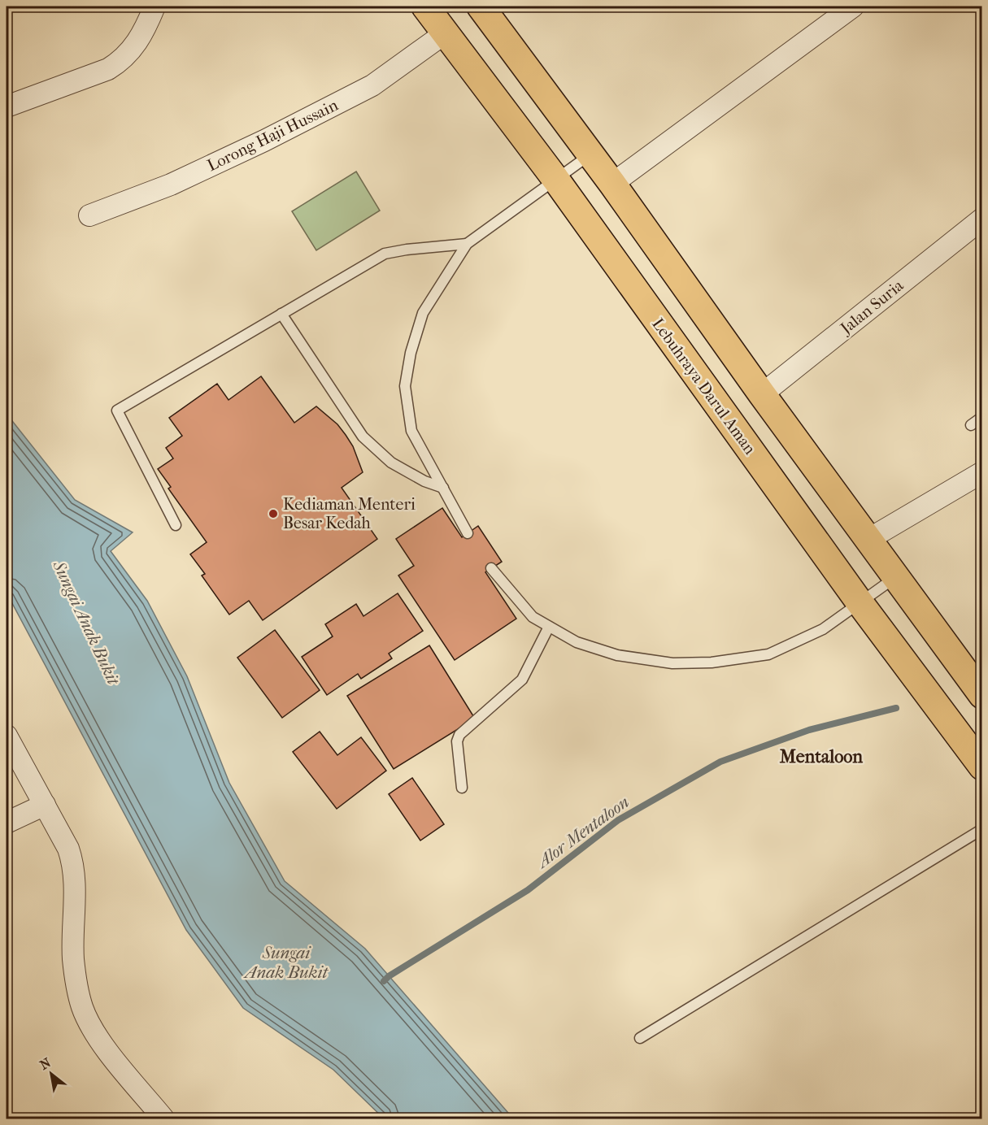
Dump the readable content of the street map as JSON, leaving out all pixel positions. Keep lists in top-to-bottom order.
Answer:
{
  "streets": {
    "highway": ["Lebuhraya Darul Aman"],
    "street": ["Lorong Haji Hussain", "Jalan Suria"]
  },
  "crossings": [
    ["Lorong Haji Hussain", "Lebuhraya Darul Aman"]
  ],
  "districts": ["Mentaloon"],
  "water": ["Sungai Anak Bukit", "Alor Mentaloon"],
  "places": ["Kediaman Menteri Besar Kedah"],
  "north": "top left"
}
